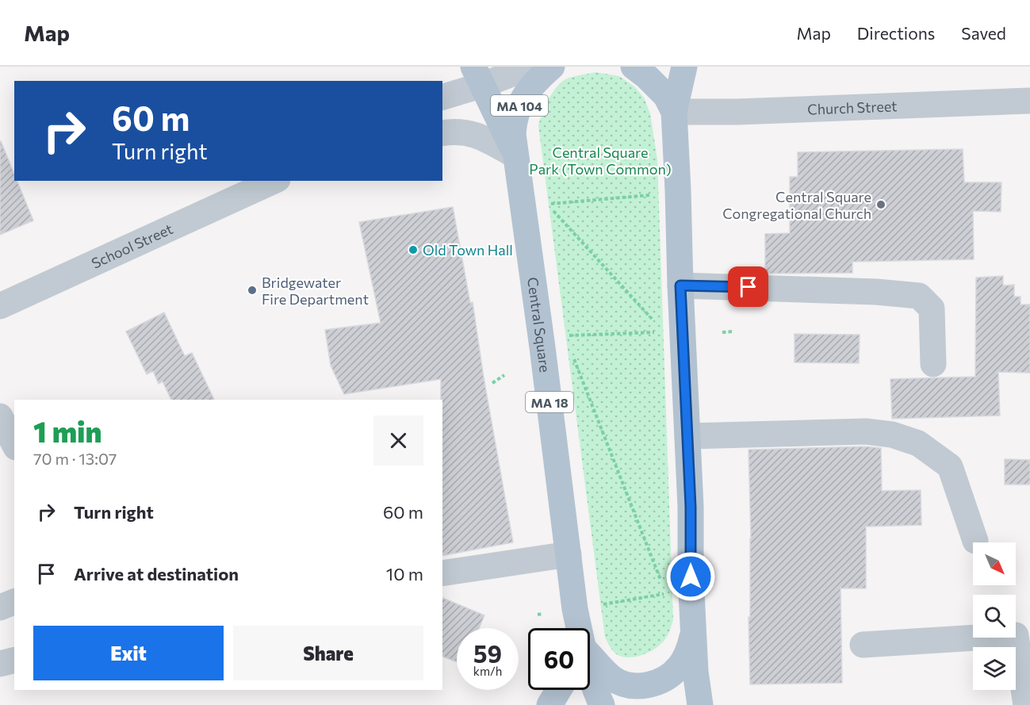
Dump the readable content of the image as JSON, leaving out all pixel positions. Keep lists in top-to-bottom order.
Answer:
{
  "streets": {
    "main road": ["MA 104", "Central Square", "MA 18"],
    "street": ["Church Street", "School Street"]
  },
  "crossings": [
    ["Central Square", "MA 18"]
  ],
  "parks": ["Central Square Park (Town Common)"],
  "places": ["Central Square Congregational Church", "Old Town Hall", "Bridgewater Fire Department"],
  "north": "bottom right",
  "page": {
    "header": "Map",
    "nav": ["Map", "Directions", "Saved"],
    "turn": ["60 m", "Turn right"],
    "heading": ["1 min", "70 m · 13:07"],
    "list": [
      {
        "name": "Turn right",
        "value": "60 m"
      },
      {
        "name": "Arrive at destination",
        "value": "10 m"
      }
    ],
    "buttons": ["Exit", "Share"],
    "speed": "59 km/h",
    "limit": "60"
  }
}
